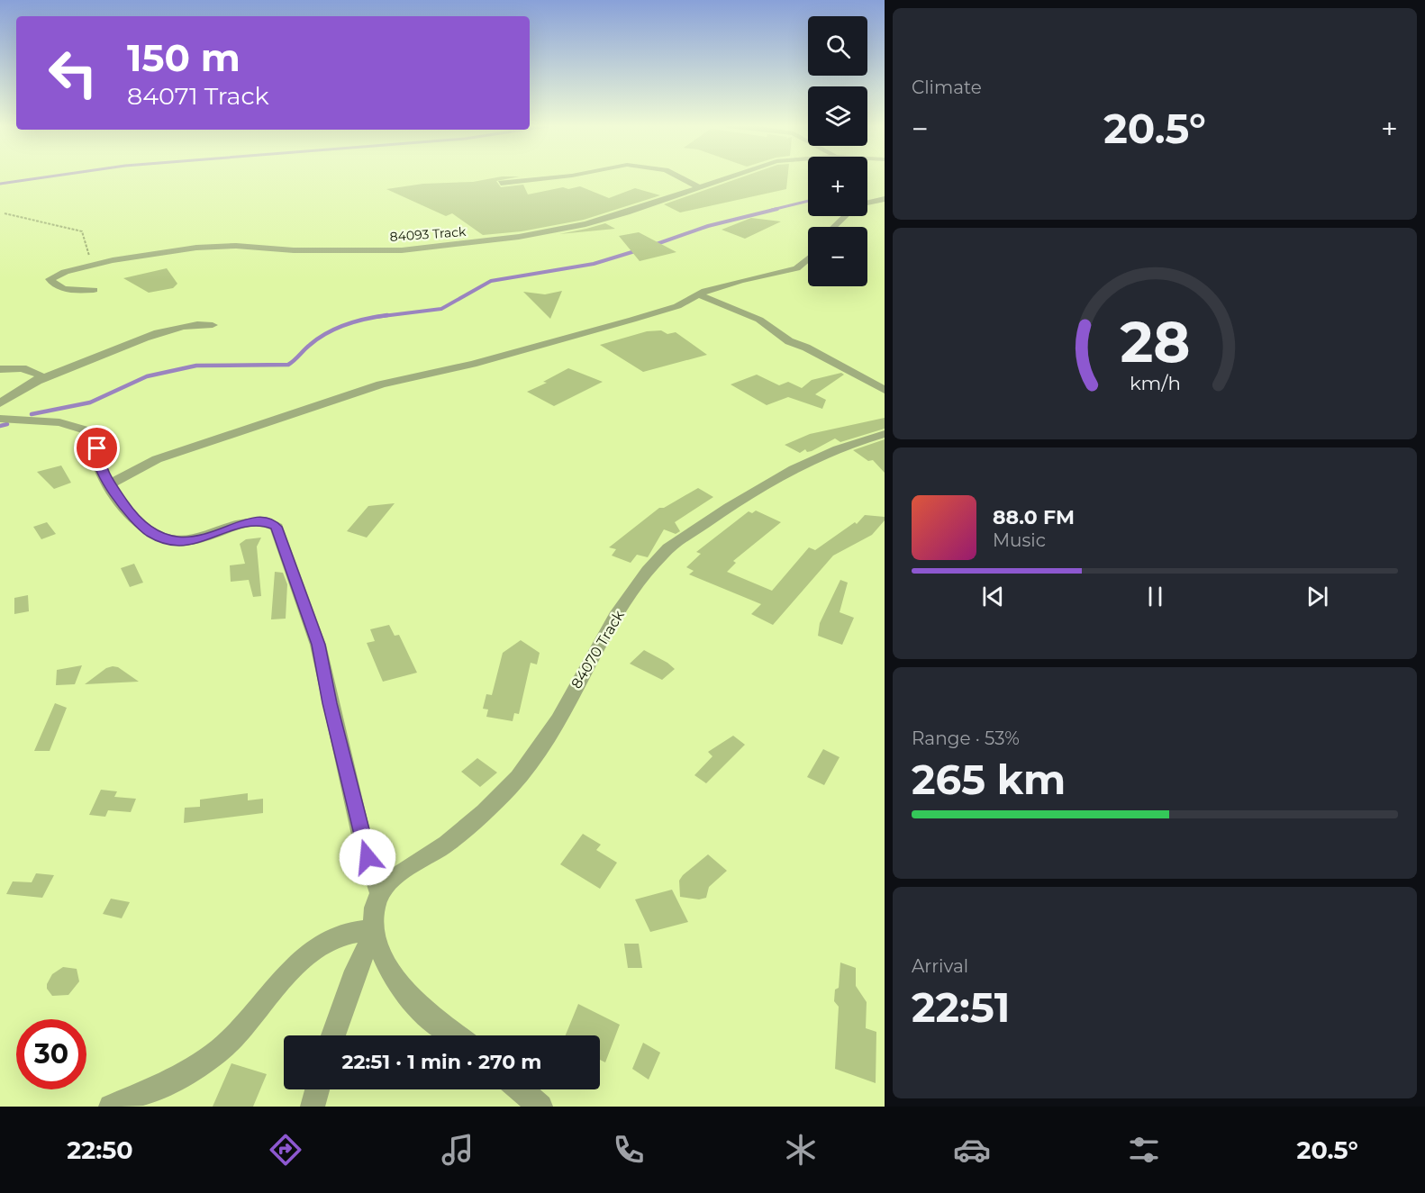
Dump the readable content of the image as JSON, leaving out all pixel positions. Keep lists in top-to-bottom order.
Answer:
{
  "streets": {
    "street": ["84093 Track", "84070 Track"]
  },
  "page": {
    "tile": [
      "Climate",
      ["Range · 53%", "265 km"],
      ["Arrival", "22:51"]
    ],
    "map_buttons": ["+", "−"],
    "turn": ["150 m", "84071 Track"],
    "heat": ["−", "20.5°", "+"],
    "song": ["88.0 FM", "Music"],
    "limit": "30",
    "trip": "22:51 · 1 min · 270 m",
    "tabs": ["22:50", "20.5°"],
    "gauge": ["28", "km/h"]
  }
}
